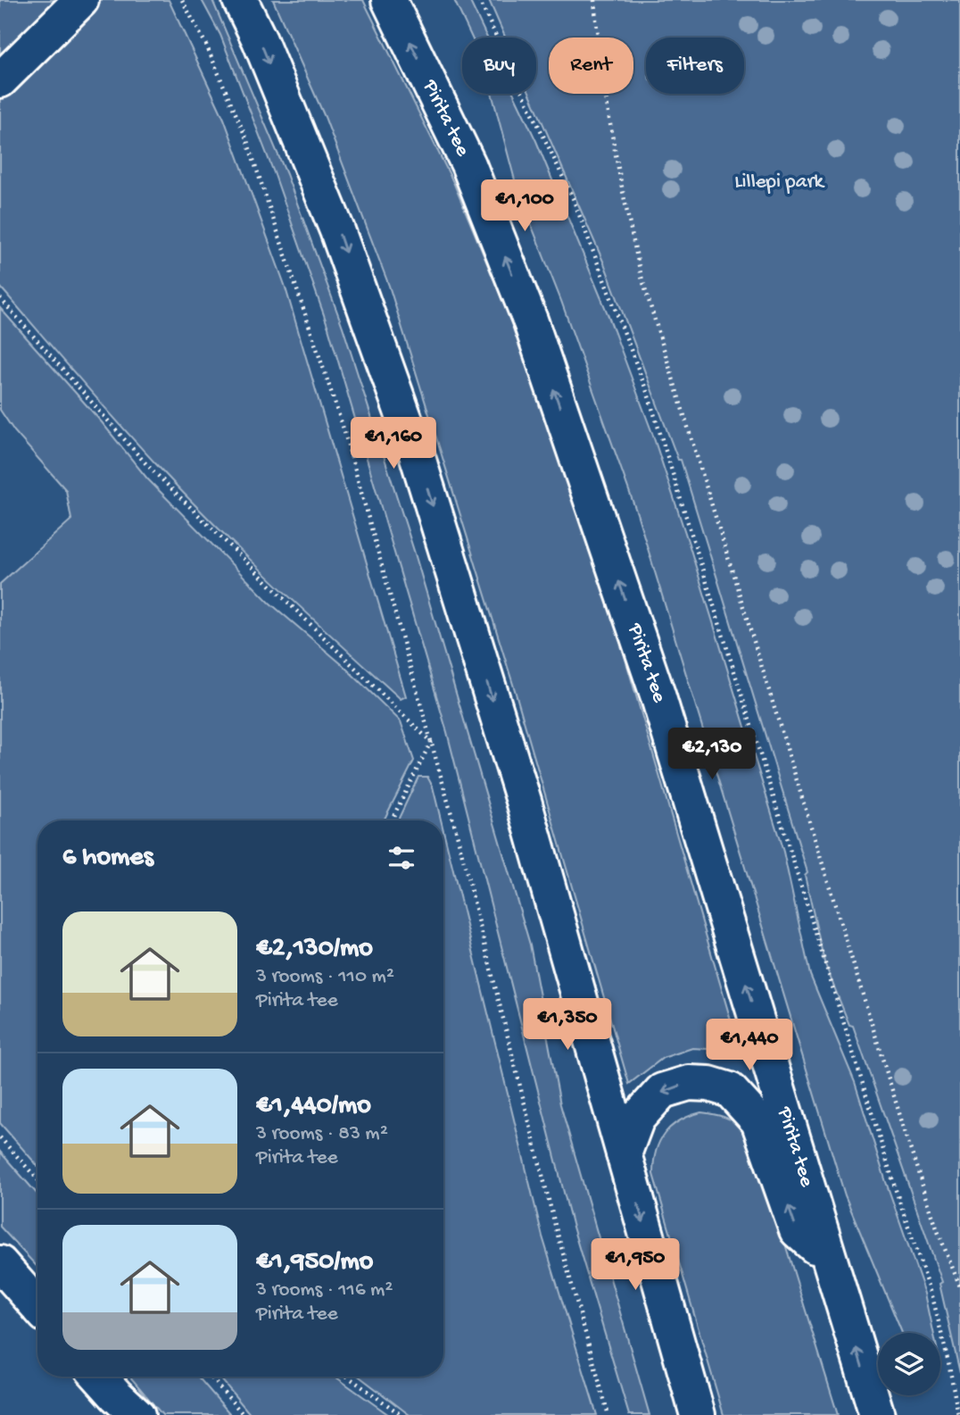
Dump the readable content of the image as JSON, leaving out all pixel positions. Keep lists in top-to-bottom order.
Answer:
{
  "streets": {
    "main road": ["Pirita tee"]
  },
  "parks": ["Lillepi park"],
  "page": {
    "chip": ["Buy", "Rent", "Filters"],
    "price": [
      "€1,100",
      "€1,160",
      "€2,130",
      "€1,350",
      "€1,440",
      "€1,950"
    ],
    "heading": "6 homes",
    "list": [
      {
        "name": "€2,130/mo",
        "note": "3 rooms · 110 m² · Pirita tee"
      },
      {
        "name": "€1,440/mo",
        "note": "3 rooms · 83 m² · Pirita tee"
      },
      {
        "name": "€1,950/mo",
        "note": "3 rooms · 116 m² · Pirita tee"
      }
    ]
  }
}
